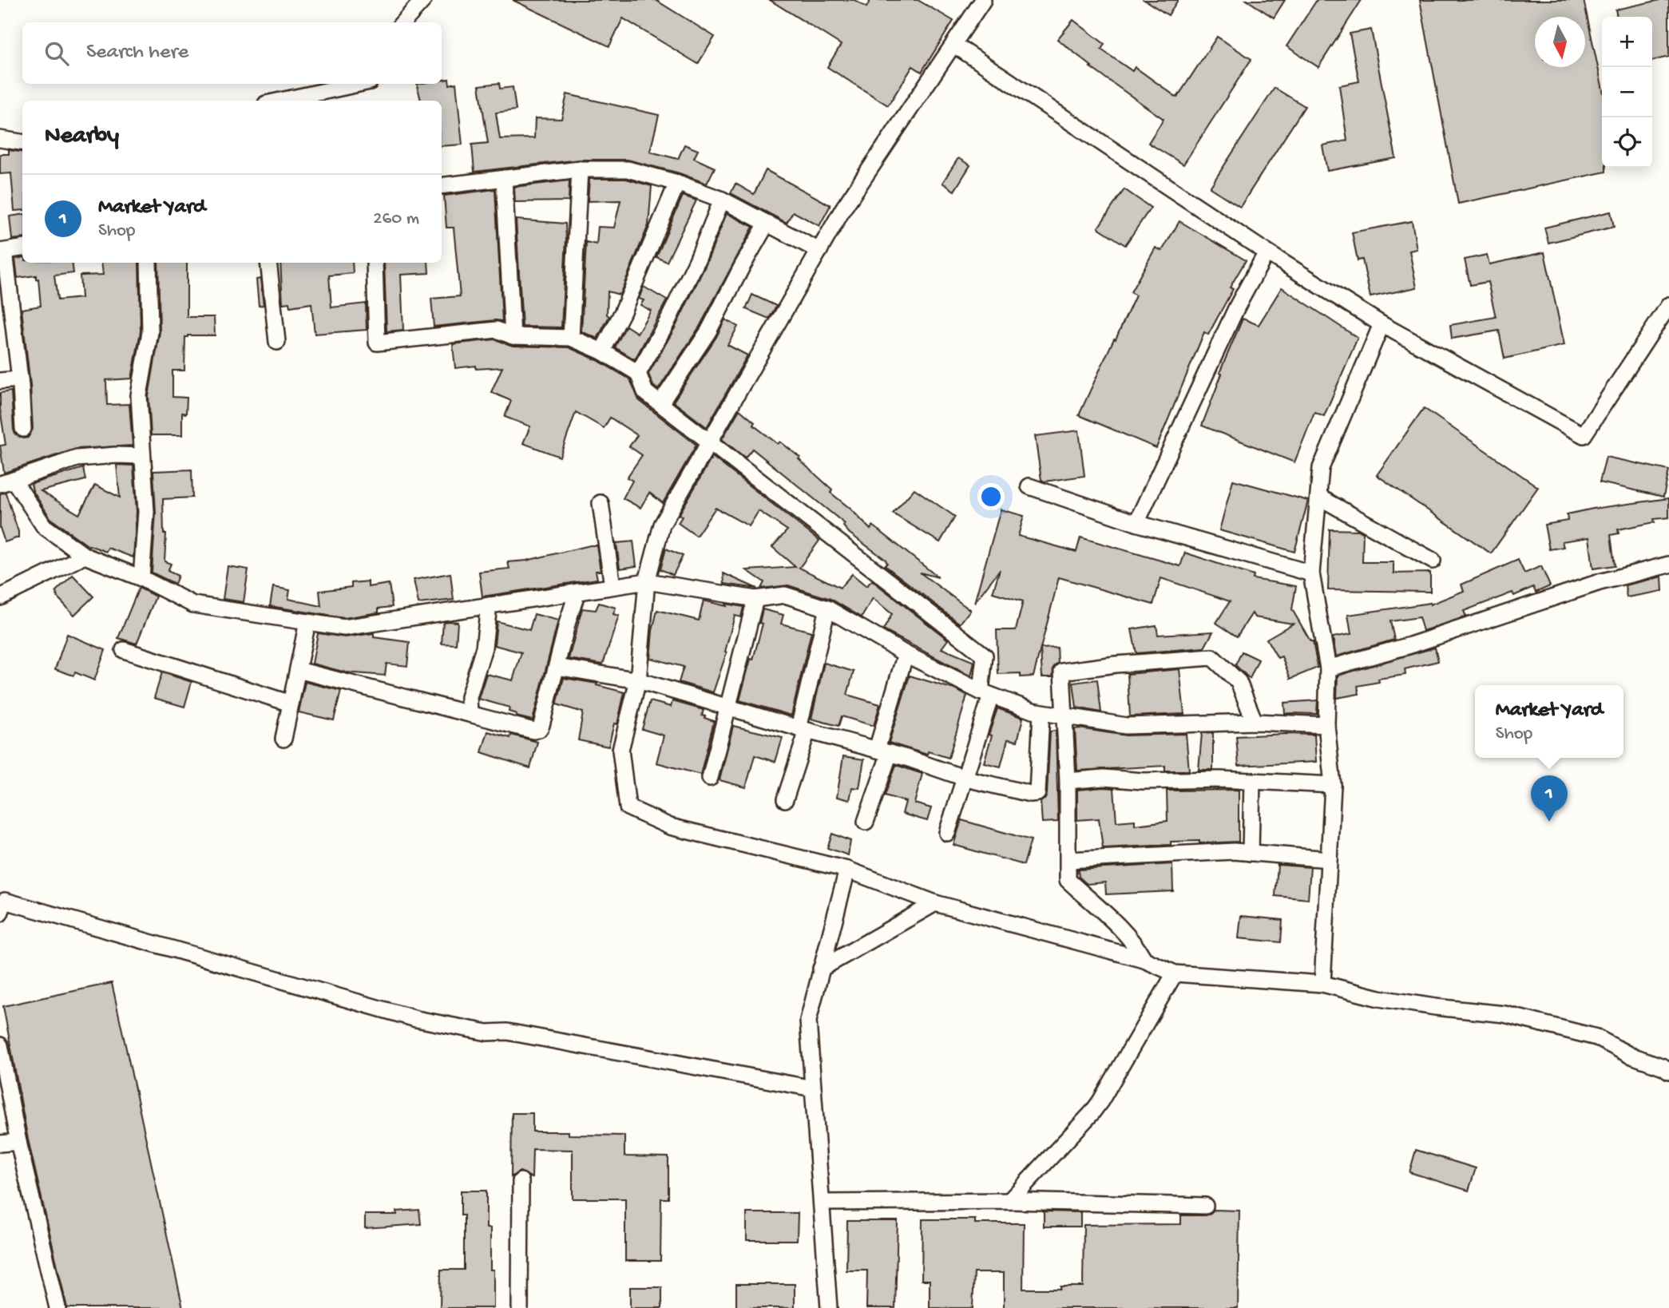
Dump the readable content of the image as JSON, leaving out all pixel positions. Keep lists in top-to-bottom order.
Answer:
{
  "north": "bottom",
  "page": {
    "map_buttons": ["+", "−"],
    "search": "Search here",
    "heading": "Nearby",
    "list": [
      {
        "mark": "1",
        "name": "Market Yard",
        "note": "Shop",
        "value": "260 m"
      }
    ],
    "popup": ["Market Yard", "Shop"],
    "pins": "1"
  }
}
